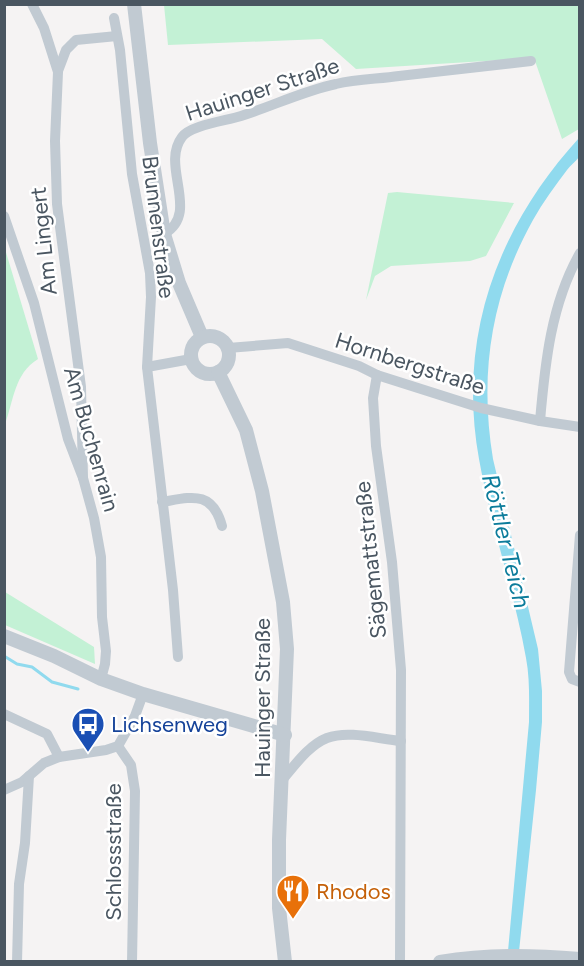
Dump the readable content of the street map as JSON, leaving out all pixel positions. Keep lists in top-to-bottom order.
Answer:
{
  "streets": {
    "street": [
      "Hauinger Straße",
      "Brunnenstraße",
      "Am Lingert",
      "Hornbergstraße",
      "Am Buchenrain",
      "Sägemattstraße",
      "Schlossstraße"
    ]
  },
  "crossings": [
    ["Hauinger Straße", "Hornbergstraße"],
    ["Am Lingert", "Am Buchenrain"],
    ["Hornbergstraße", "Sägemattstraße"]
  ],
  "water": ["Röttler Teich"],
  "places": {
    "bus stop": ["Lichsenweg"],
    "restaurant": ["Rhodos"]
  }
}
